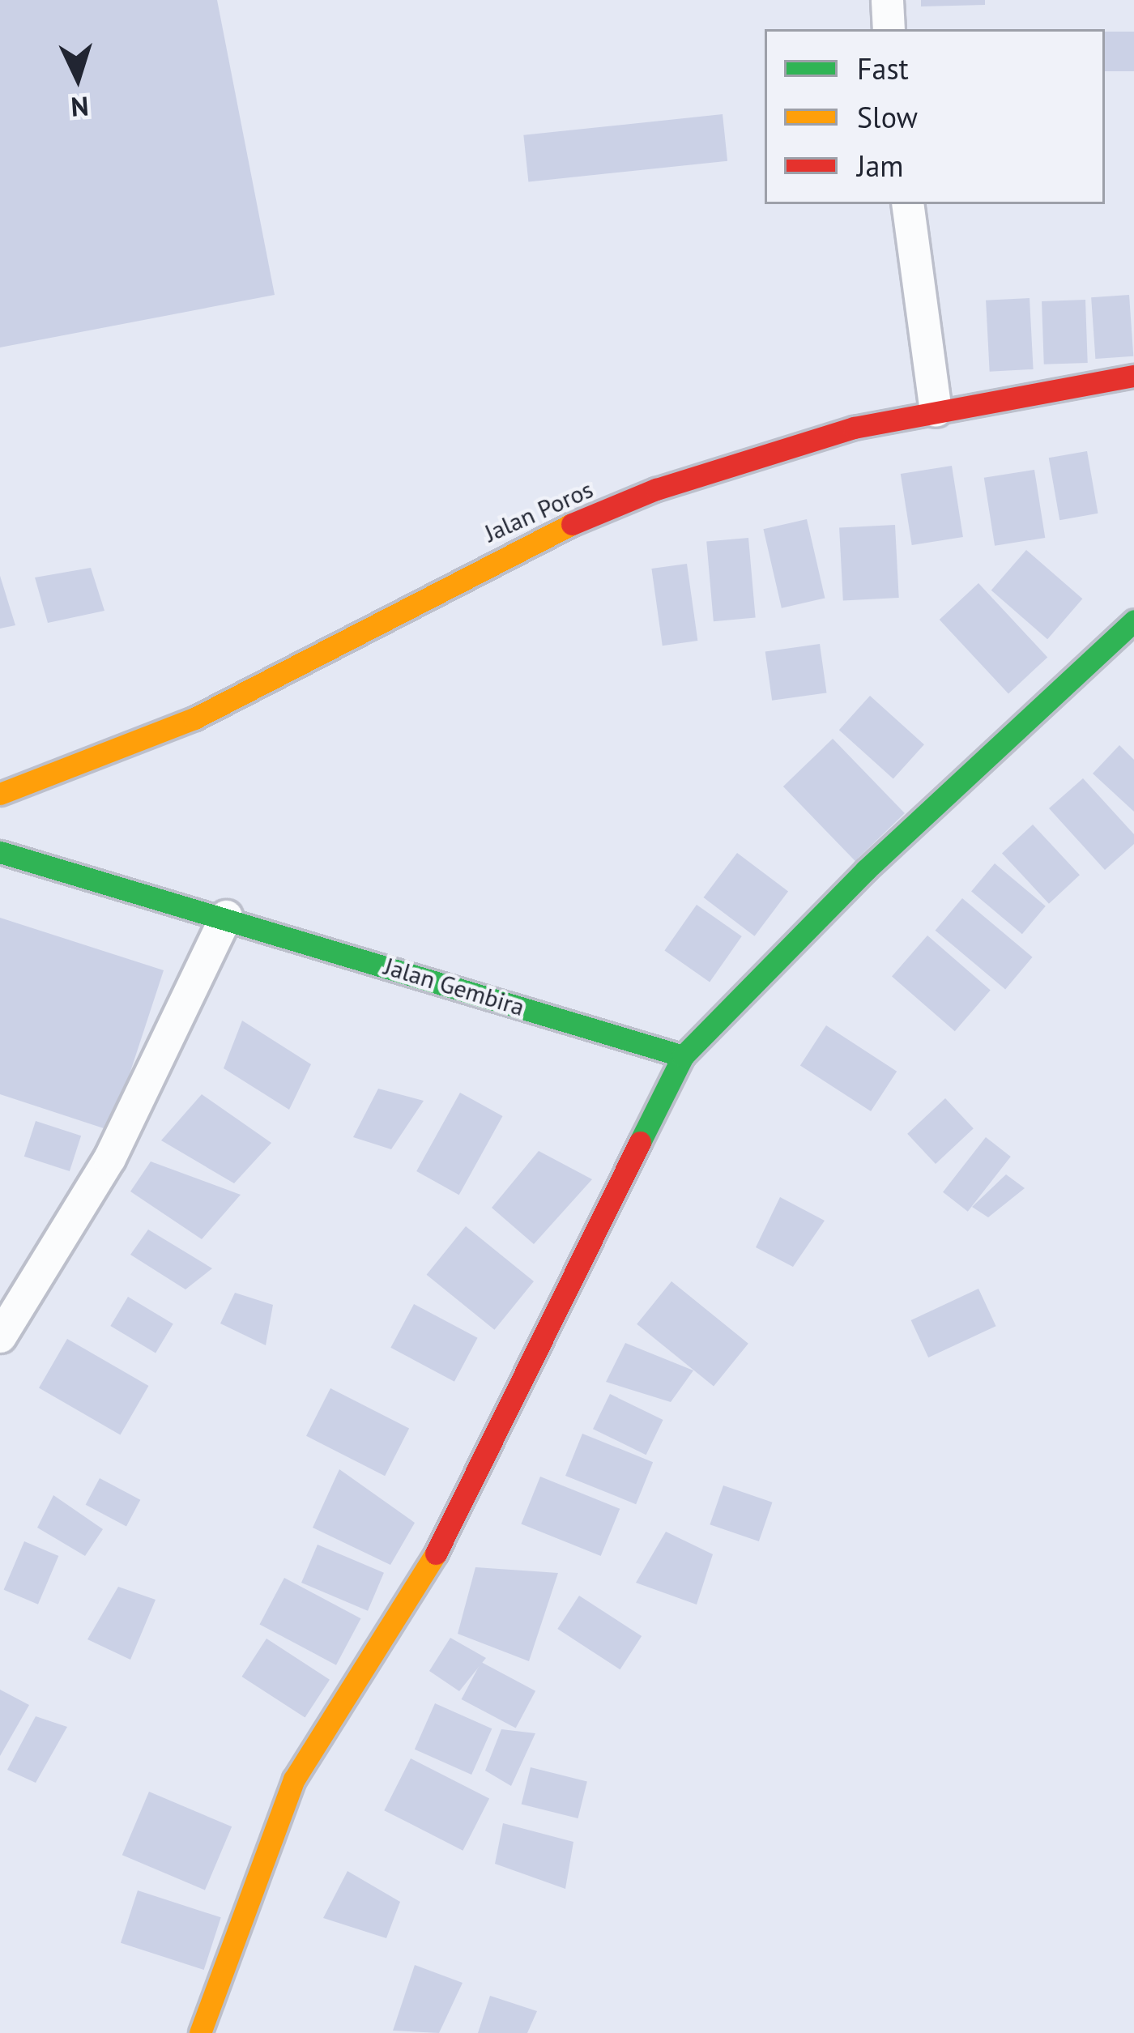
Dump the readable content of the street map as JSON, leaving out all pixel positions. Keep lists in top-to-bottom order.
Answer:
{
  "streets": {
    "street": ["Jalan Poros", "Jalan Gembira"]
  },
  "legend": ["Fast", "Slow", "Jam"],
  "north": "bottom"
}
